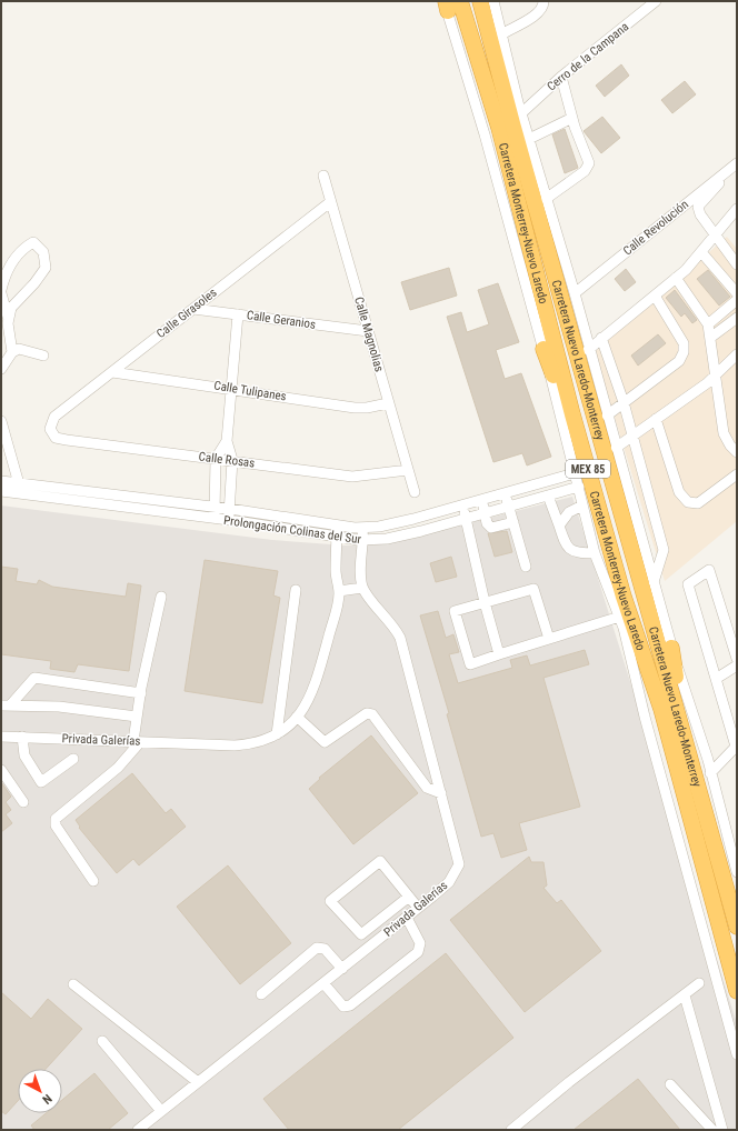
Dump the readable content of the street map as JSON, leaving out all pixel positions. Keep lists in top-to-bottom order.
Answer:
{
  "streets": {
    "highway": ["Carretera Monterrey-Nuevo Laredo", "Carretera Nuevo Laredo-Monterrey", "MEX 85"],
    "street": [
      "Cerro de la Campana",
      "Calle Revolución",
      "Calle Girasoles",
      "Calle Geranios",
      "Calle Magnolias",
      "Calle Tulipanes",
      "Calle Rosas",
      "Prolongación Colinas del Sur",
      "Privada Galerías"
    ]
  },
  "crossings": [
    ["Calle Girasoles", "Calle Geranios"],
    ["Calle Girasoles", "Calle Magnolias"],
    ["Calle Girasoles", "Calle Tulipanes"],
    ["Calle Girasoles", "Calle Rosas"],
    ["Calle Geranios", "Calle Magnolias"],
    ["Calle Magnolias", "Calle Tulipanes"],
    ["Calle Magnolias", "Calle Rosas"],
    ["Prolongación Colinas del Sur", "Privada Galerías"]
  ],
  "north": "bottom right"
}
